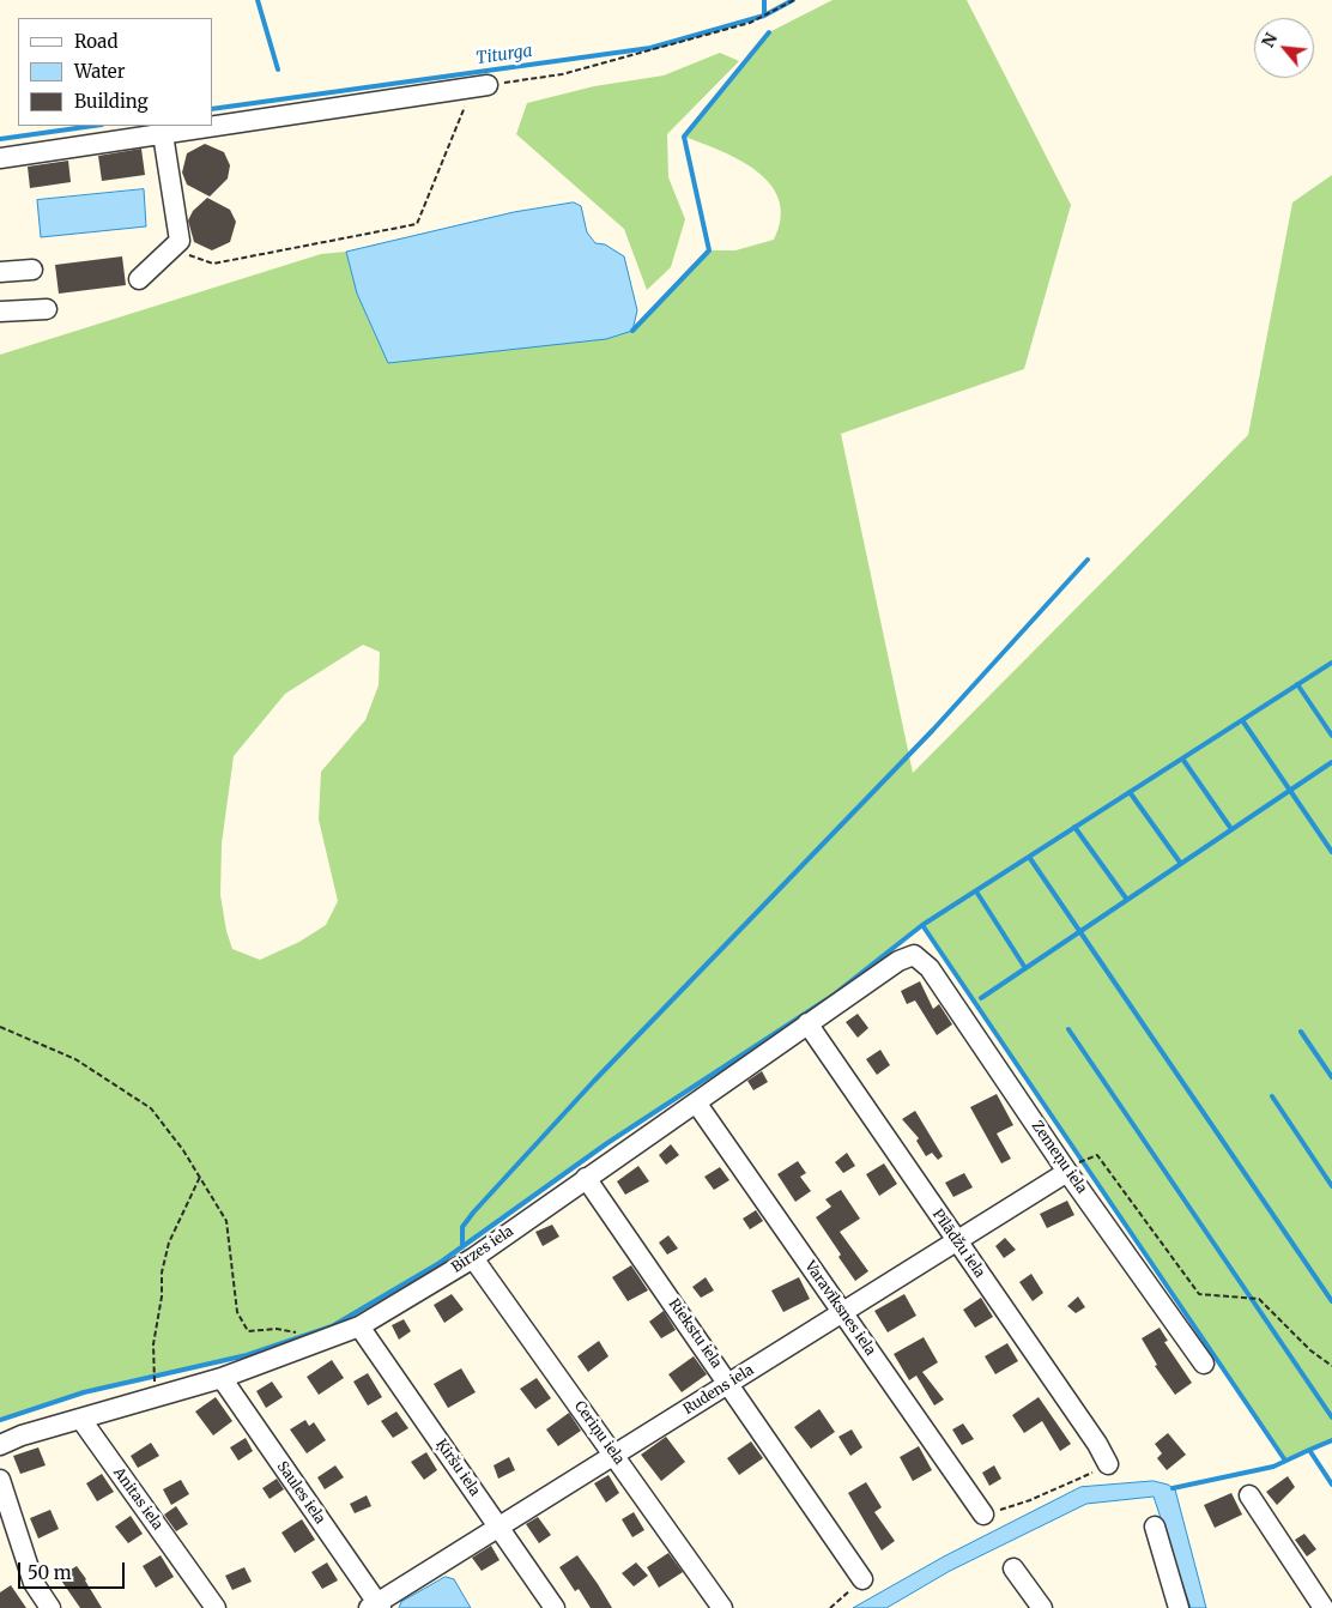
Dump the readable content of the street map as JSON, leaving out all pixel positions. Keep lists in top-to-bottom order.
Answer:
{
  "streets": {
    "street": [
      "Zemeņu iela",
      "Pīlādžu iela",
      "Birzes iela",
      "Varavīksnes iela",
      "Riekstu iela",
      "Rudens iela",
      "Ceriņu iela",
      "Ķiršu iela",
      "Saules iela",
      "Anitas iela"
    ]
  },
  "crossings": [
    ["Zemeņu iela", "Birzes iela"],
    ["Zemeņu iela", "Rudens iela"],
    ["Pīlādžu iela", "Birzes iela"],
    ["Pīlādžu iela", "Rudens iela"],
    ["Birzes iela", "Varavīksnes iela"],
    ["Birzes iela", "Riekstu iela"],
    ["Birzes iela", "Ceriņu iela"],
    ["Birzes iela", "Ķiršu iela"],
    ["Birzes iela", "Saules iela"],
    ["Birzes iela", "Anitas iela"],
    ["Varavīksnes iela", "Rudens iela"],
    ["Riekstu iela", "Rudens iela"],
    ["Rudens iela", "Ceriņu iela"],
    ["Rudens iela", "Ķiršu iela"],
    ["Rudens iela", "Saules iela"]
  ],
  "water": ["Titurga"],
  "legend": ["Road", "Water", "Building"],
  "scale_bar": "50 m",
  "north": "top left"
}
